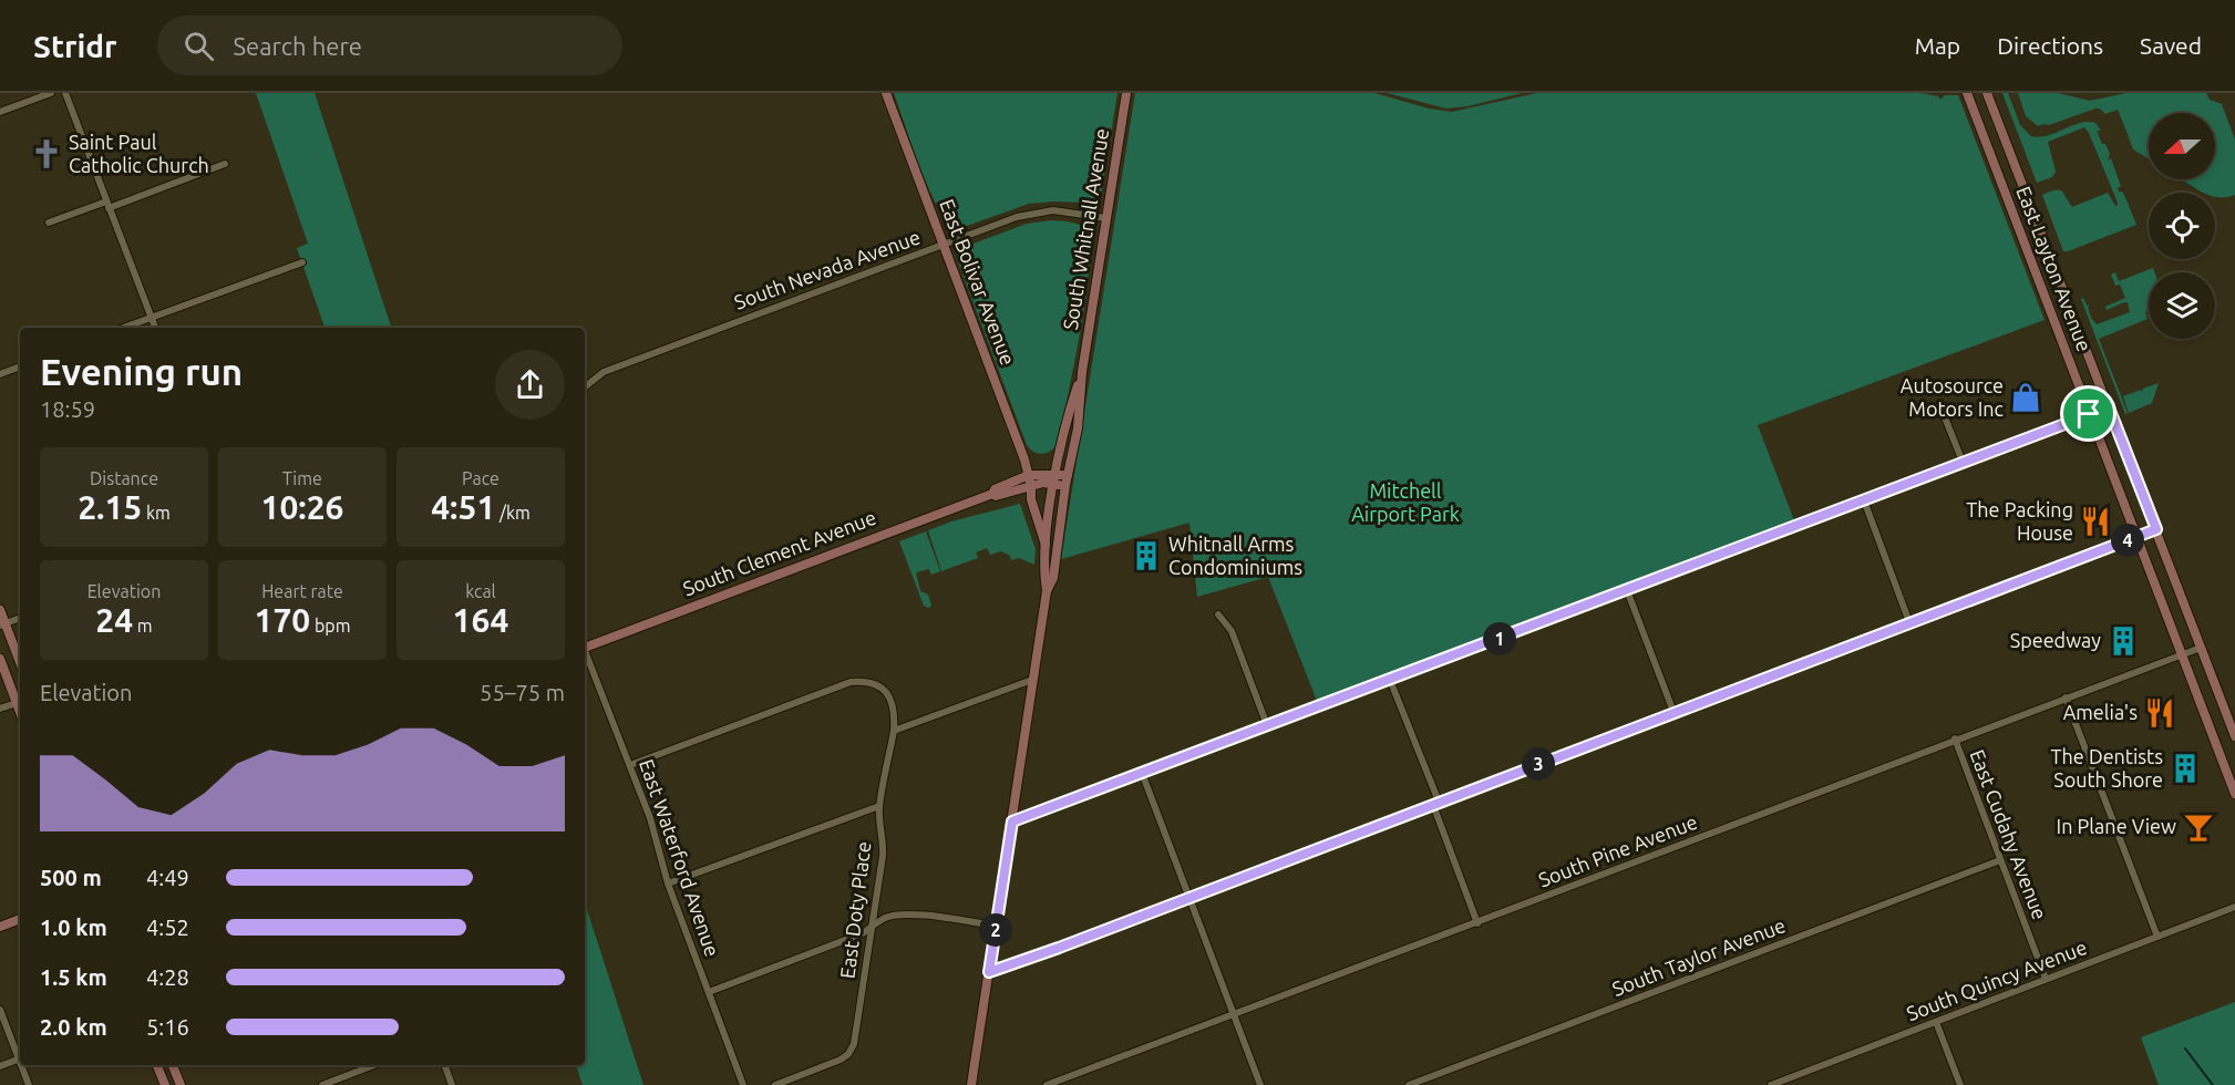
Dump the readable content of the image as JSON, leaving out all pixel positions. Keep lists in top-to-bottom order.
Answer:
{
  "streets": {
    "street": [
      "South Whitnall Avenue",
      "East Layton Avenue",
      "South Nevada Avenue",
      "East Bolivar Avenue",
      "South Clement Avenue",
      "East Cudahy Avenue",
      "South Pine Avenue",
      "East Waterford Avenue",
      "East Doty Place",
      "South Taylor Avenue",
      "South Quincy Avenue"
    ]
  },
  "crossings": [
    ["South Whitnall Avenue", "South Nevada Avenue"],
    ["South Whitnall Avenue", "East Bolivar Avenue"],
    ["South Whitnall Avenue", "South Clement Avenue"],
    ["East Layton Avenue", "South Pine Avenue"],
    ["South Nevada Avenue", "East Bolivar Avenue"],
    ["East Bolivar Avenue", "South Clement Avenue"],
    ["East Cudahy Avenue", "South Pine Avenue"],
    ["East Cudahy Avenue", "South Taylor Avenue"],
    ["East Cudahy Avenue", "South Quincy Avenue"],
    ["East Waterford Avenue", "East Doty Place"]
  ],
  "parks": ["Mitchell Airport Park"],
  "places": {
    "church": ["Saint Paul Catholic Church"],
    "shop": ["Autosource Motors Inc"],
    "restaurant": ["The Packing House", "Amelia's"],
    "building": ["Whitnall Arms Condominiums", "Speedway", "The Dentists South Shore"],
    "bar": ["In Plane View"]
  },
  "north": "left",
  "page": {
    "header": "Stridr",
    "search": "Search here",
    "nav": ["Map", "Directions", "Saved"],
    "heading": ["Evening run", "18:59"],
    "stats": [
      ["Distance", "2.15 km"],
      ["Time", "10:26"],
      ["Pace", "4:51 /km"],
      ["Elevation", "24 m"],
      ["Heart rate", "170 bpm"],
      ["kcal", "164"]
    ],
    "pins": [
      "4",
      "1",
      "3",
      "2"
    ],
    "chart": ["Elevation", "55–75 m"],
    "list": [
      {
        "name": "500 m",
        "note": "4:49"
      },
      {
        "name": "1.0 km",
        "note": "4:52"
      },
      {
        "name": "1.5 km",
        "note": "4:28"
      },
      {
        "name": "2.0 km",
        "note": "5:16"
      }
    ]
  }
}
